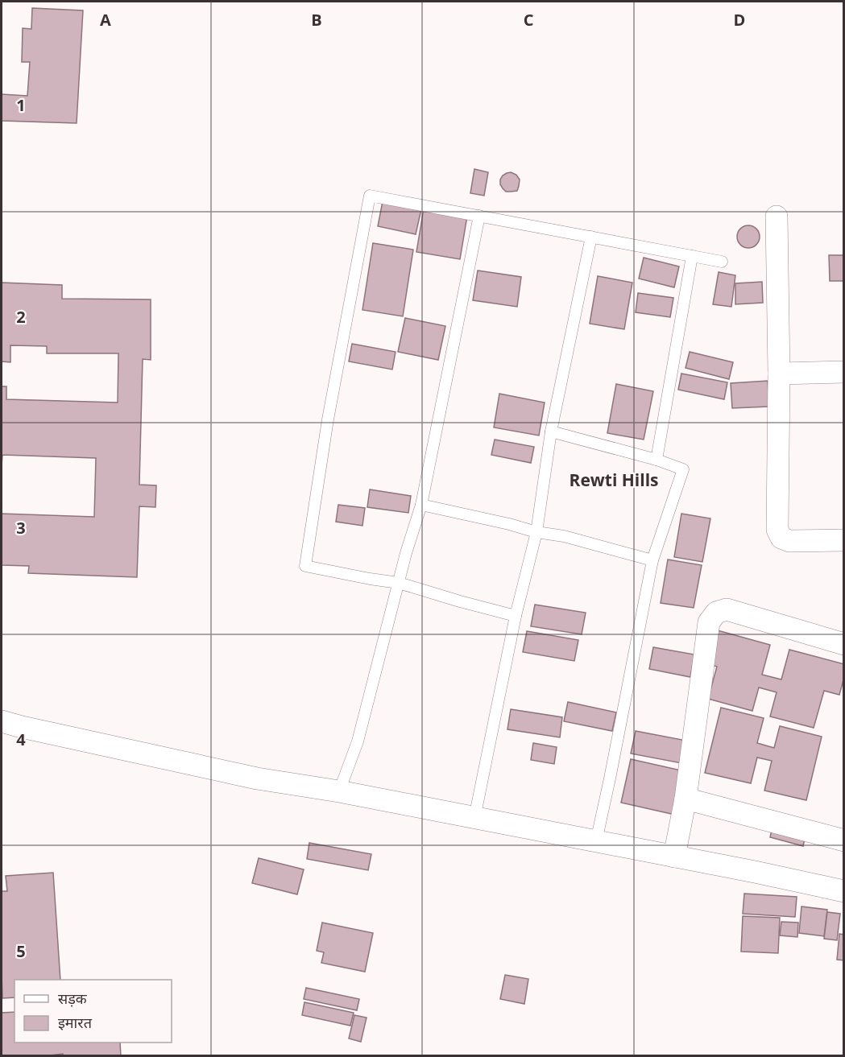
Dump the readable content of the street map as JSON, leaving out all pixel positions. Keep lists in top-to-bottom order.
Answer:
{
  "districts": ["Rewti Hills"],
  "legend": ["सड़क", "इमारत"],
  "grid": {
    "columns": [
      "A",
      "B",
      "C",
      "D"
    ],
    "rows": [
      "1",
      "2",
      "3",
      "4",
      "5"
    ]
  }
}
